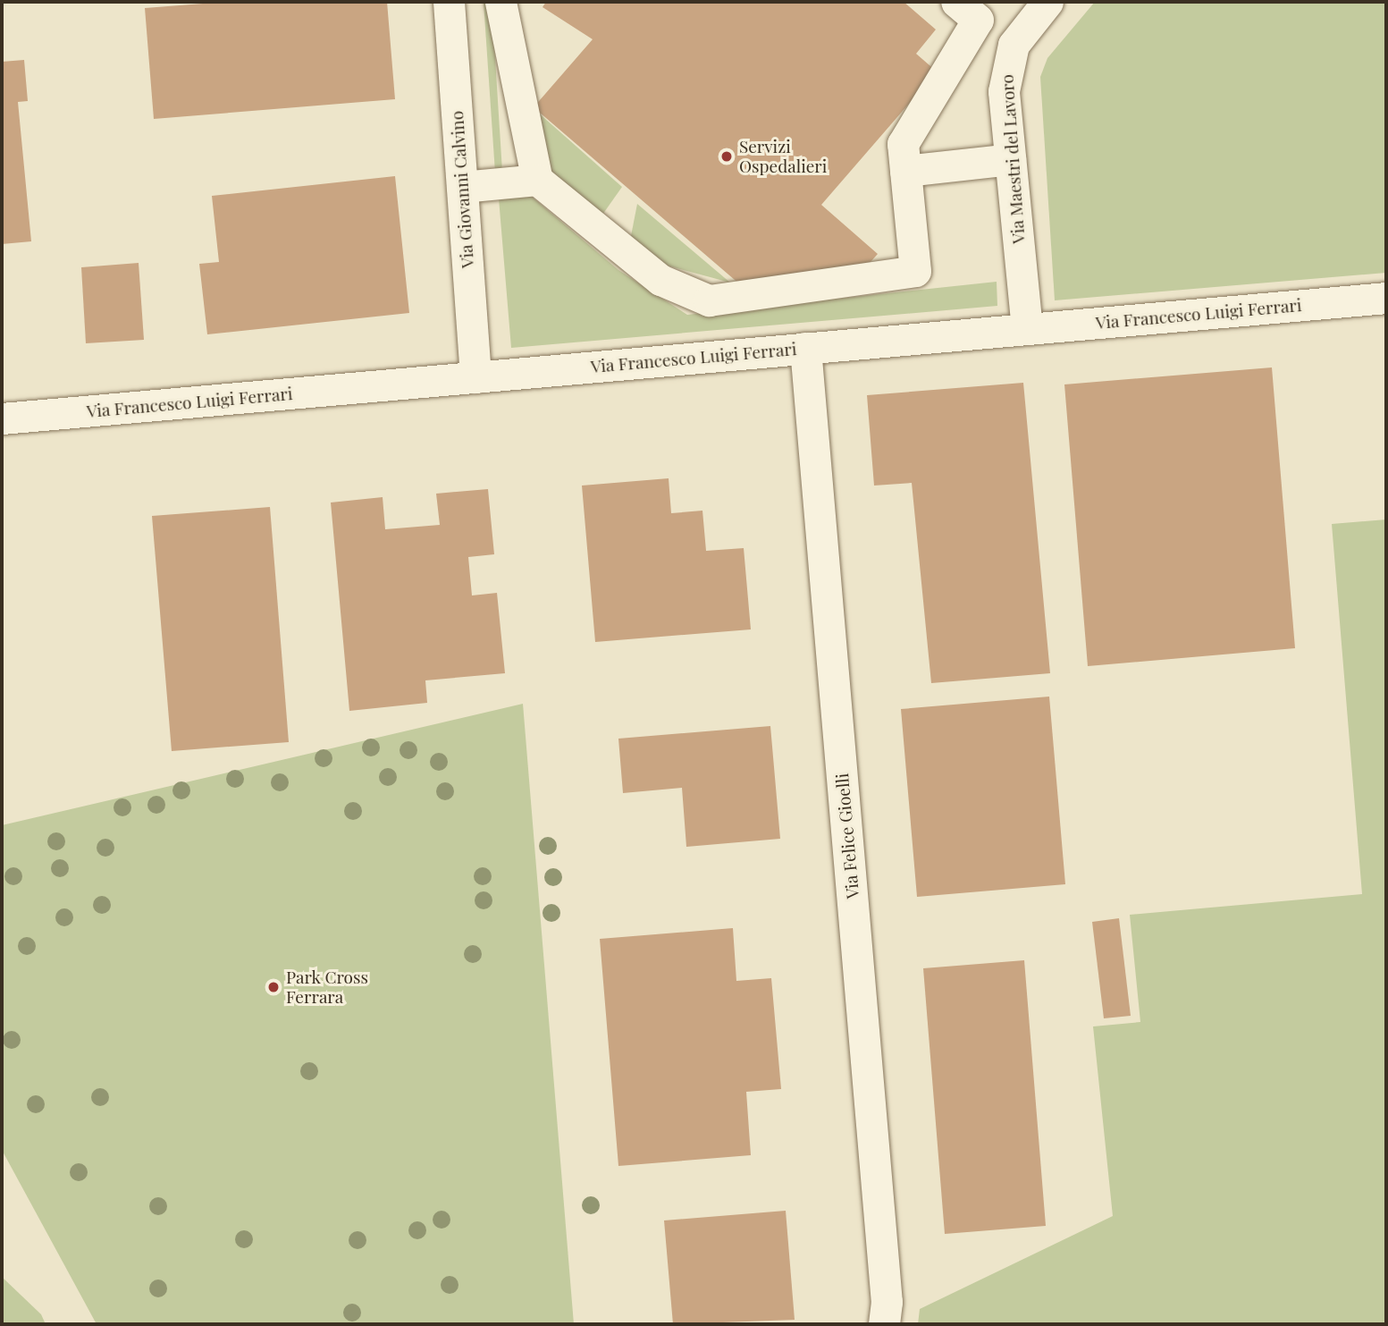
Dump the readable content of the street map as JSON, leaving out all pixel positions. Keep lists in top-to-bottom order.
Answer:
{
  "streets": {
    "street": [
      "Via Maestri del Lavoro",
      "Via Giovanni Calvino",
      "Via Francesco Luigi Ferrari",
      "Via Felice Gioelli"
    ]
  },
  "crossings": [
    ["Via Maestri del Lavoro", "Via Francesco Luigi Ferrari"],
    ["Via Giovanni Calvino", "Via Francesco Luigi Ferrari"],
    ["Via Francesco Luigi Ferrari", "Via Felice Gioelli"]
  ],
  "places": ["Servizi Ospedalieri", "Park Cross Ferrara"]
}
